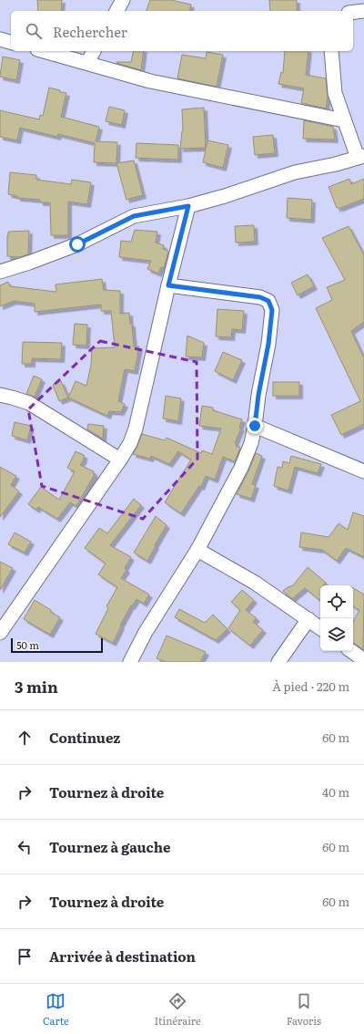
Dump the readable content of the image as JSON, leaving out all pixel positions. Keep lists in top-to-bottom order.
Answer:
{
  "scale_bar": "50 m",
  "page": {
    "search": "Rechercher",
    "scale": "50 m",
    "heading": ["3 min", "À pied · 220 m"],
    "list": [
      ["Continuez", "60 m"],
      ["Tournez à droite", "40 m"],
      ["Tournez à gauche", "60 m"],
      ["Tournez à droite", "60 m"],
      "Arrivée à destination"
    ],
    "nav": ["Carte", "Itinéraire", "Favoris"]
  }
}
